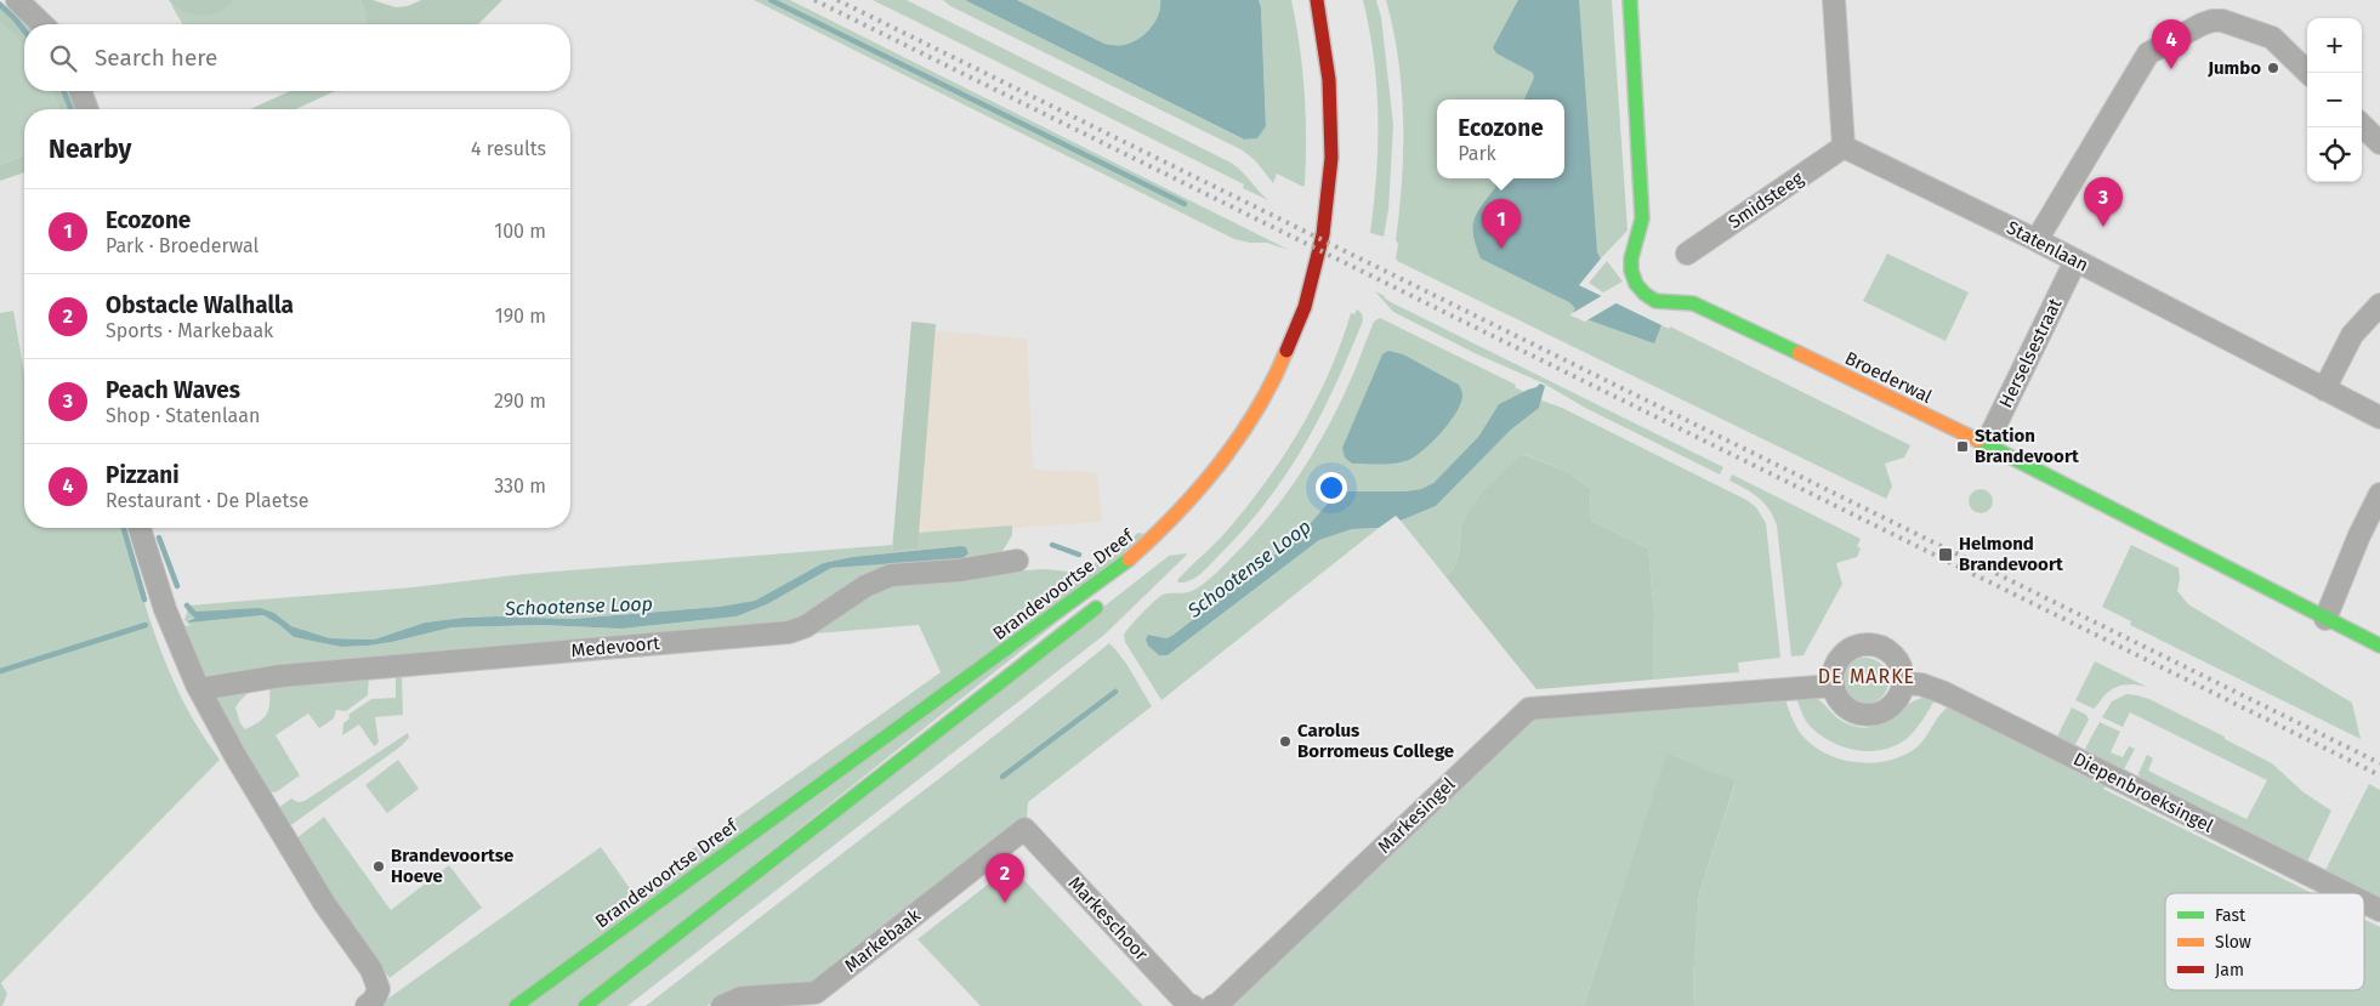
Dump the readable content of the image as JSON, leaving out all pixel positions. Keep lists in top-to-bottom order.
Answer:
{
  "streets": {
    "main road": ["Broederwal", "Brandevoortse Dreef"],
    "street": [
      "Smidsteeg",
      "Statenlaan",
      "Herselsestraat",
      "Medevoort",
      "Diepenbroeksingel",
      "Markesingel",
      "Markeschoor",
      "Markebaak"
    ]
  },
  "crossings": [
    ["Smidsteeg", "Statenlaan"],
    ["Statenlaan", "Herselsestraat"],
    ["Herselsestraat", "Broederwal"],
    ["Diepenbroeksingel", "Markesingel"],
    ["Markeschoor", "Markebaak"]
  ],
  "districts": ["DE MARKE"],
  "water": ["Schootense Loop"],
  "places": {
    "other": ["Jumbo", "Carolus Borromeus College", "Brandevoortse Hoeve"],
    "transit": ["Station Brandevoort", "Helmond Brandevoort"]
  },
  "legend": ["Fast", "Slow", "Jam"],
  "page": {
    "map_buttons": ["+", "−"],
    "pins": [
      "4",
      "3",
      "1",
      "2"
    ],
    "search": "Search here",
    "popup": ["Ecozone", "Park"],
    "heading": ["Nearby", "4 results"],
    "list": [
      {
        "mark": "1",
        "name": "Ecozone",
        "note": "Park · Broederwal",
        "value": "100 m"
      },
      {
        "mark": "2",
        "name": "Obstacle Walhalla",
        "note": "Sports · Markebaak",
        "value": "190 m"
      },
      {
        "mark": "3",
        "name": "Peach Waves",
        "note": "Shop · Statenlaan",
        "value": "290 m"
      },
      {
        "mark": "4",
        "name": "Pizzani",
        "note": "Restaurant · De Plaetse",
        "value": "330 m"
      }
    ]
  }
}
